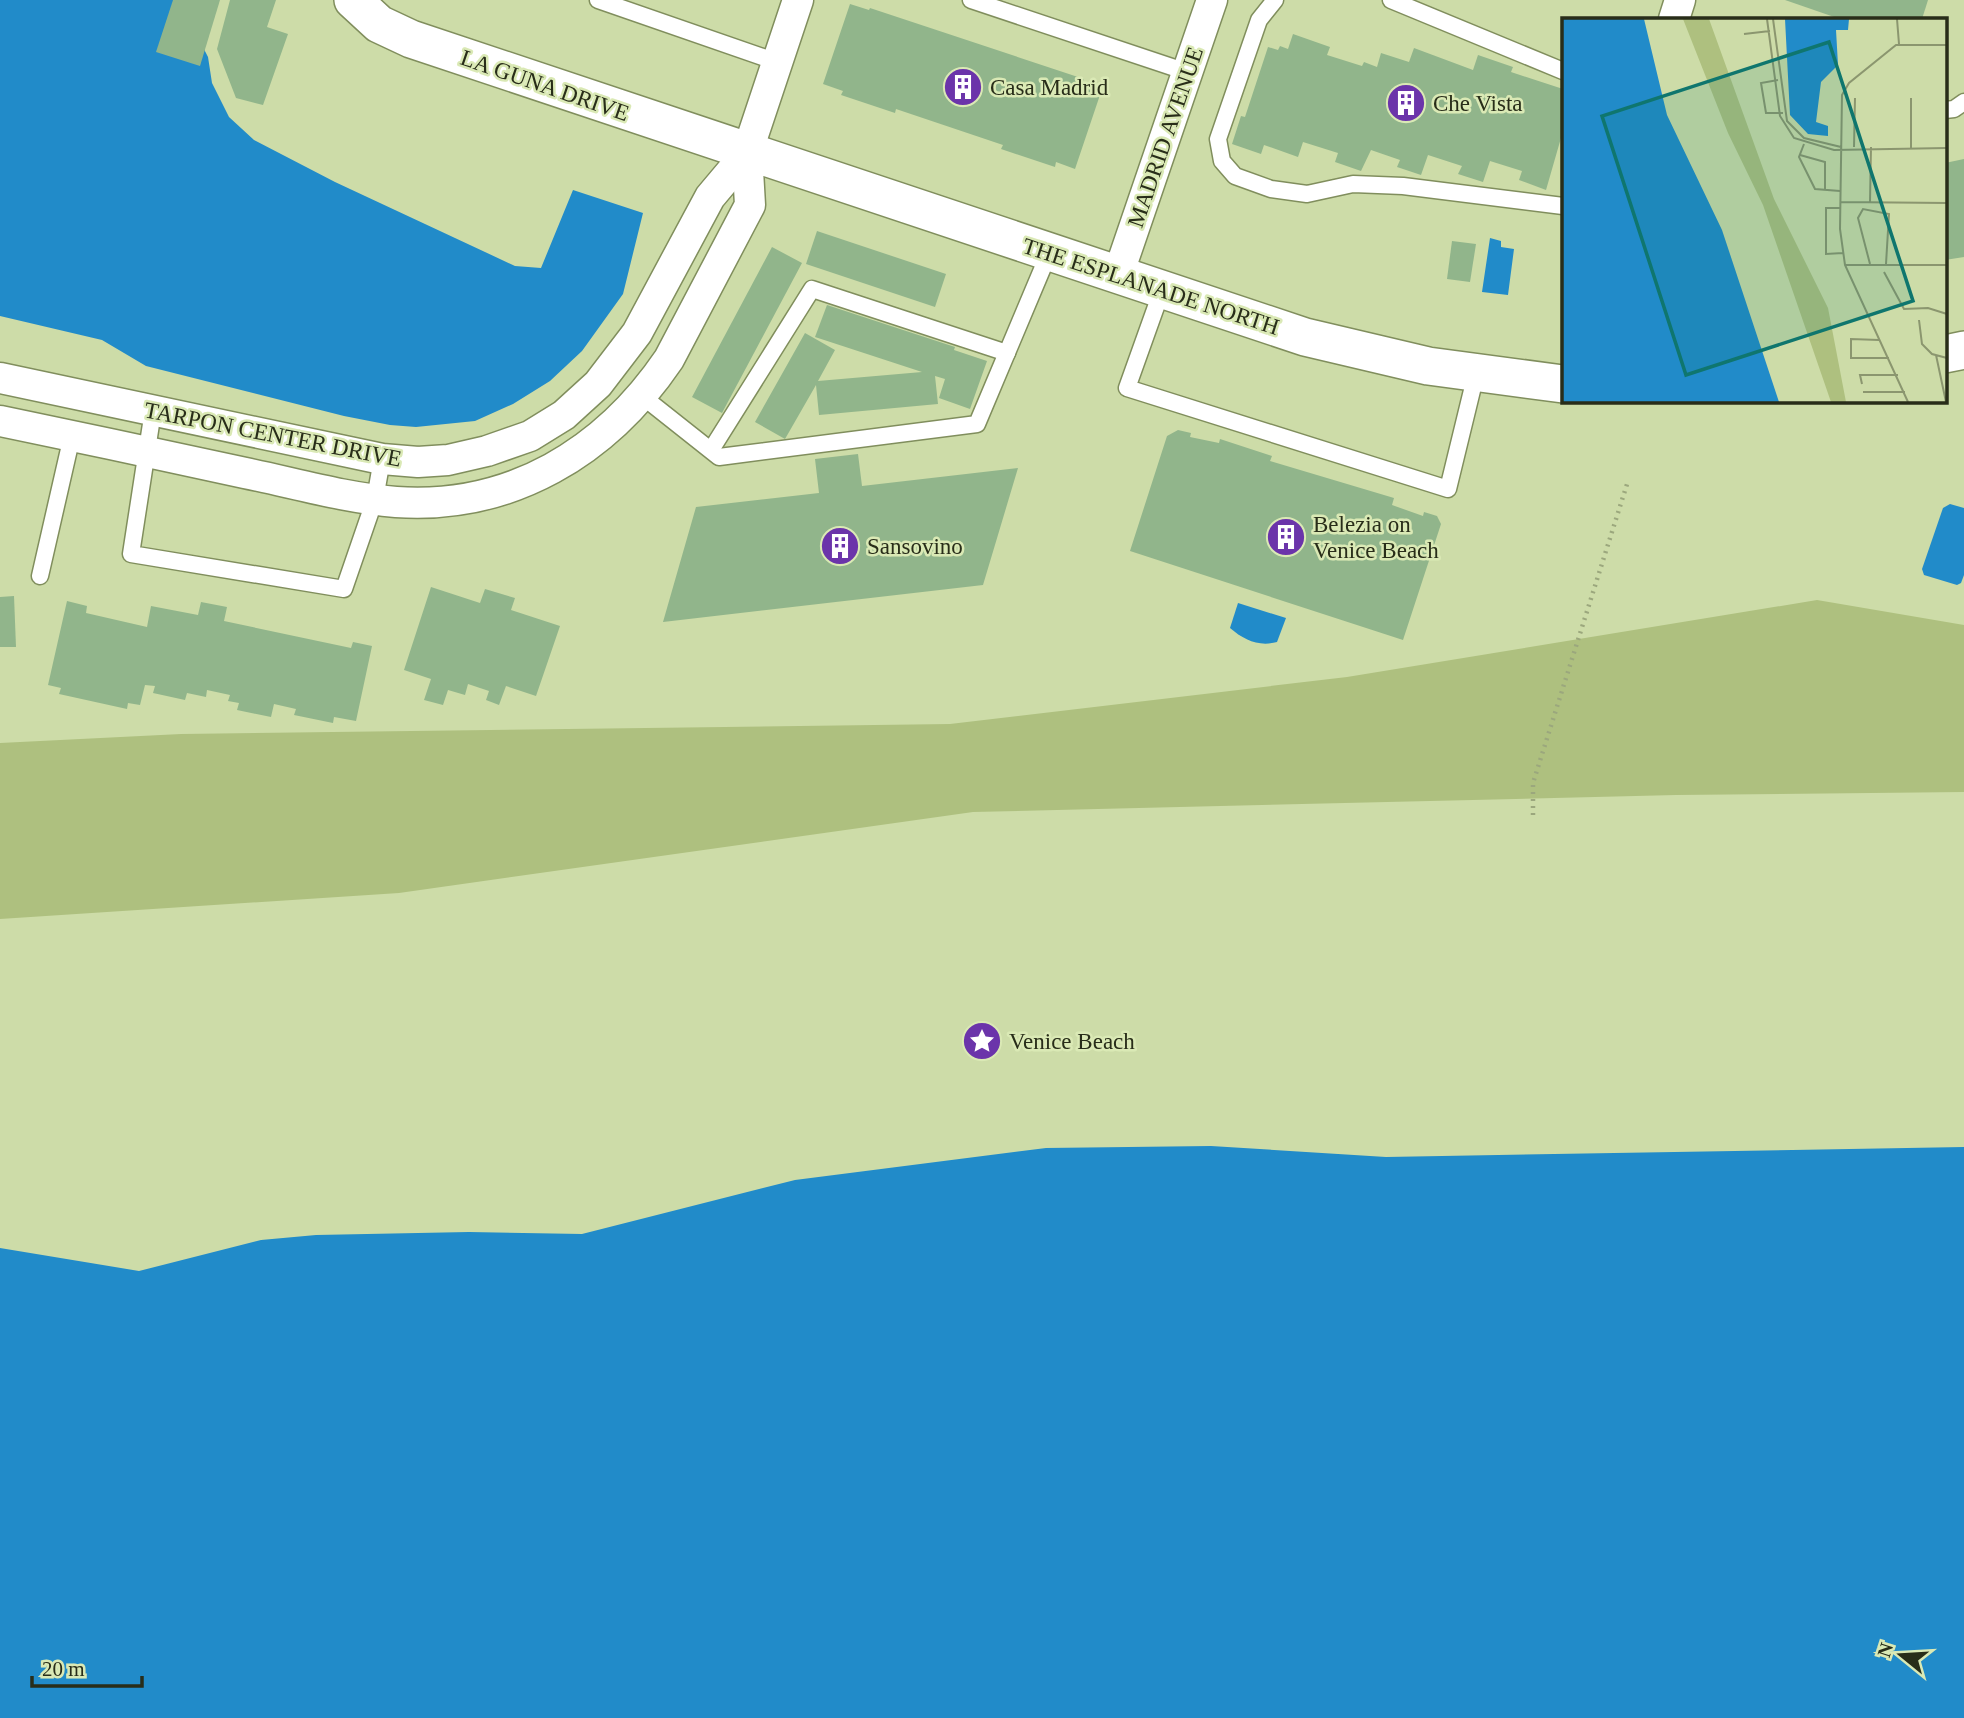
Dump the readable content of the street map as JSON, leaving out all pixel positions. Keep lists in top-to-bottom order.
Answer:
{
  "streets": {
    "street": [
      "LA GUNA DRIVE",
      "MADRID AVENUE",
      "THE ESPLANADE NORTH",
      "TARPON CENTER DRIVE"
    ]
  },
  "crossings": [
    ["LA GUNA DRIVE", "THE ESPLANADE NORTH"],
    ["LA GUNA DRIVE", "TARPON CENTER DRIVE"],
    ["MADRID AVENUE", "THE ESPLANADE NORTH"],
    ["THE ESPLANADE NORTH", "TARPON CENTER DRIVE"]
  ],
  "places": {
    "building": [
      "Casa Madrid",
      "Che Vista",
      "Belezia on Venice Beach",
      "Sansovino"
    ],
    "place": ["Venice Beach"]
  },
  "scale_bar": "20 m",
  "north": "left"
}
